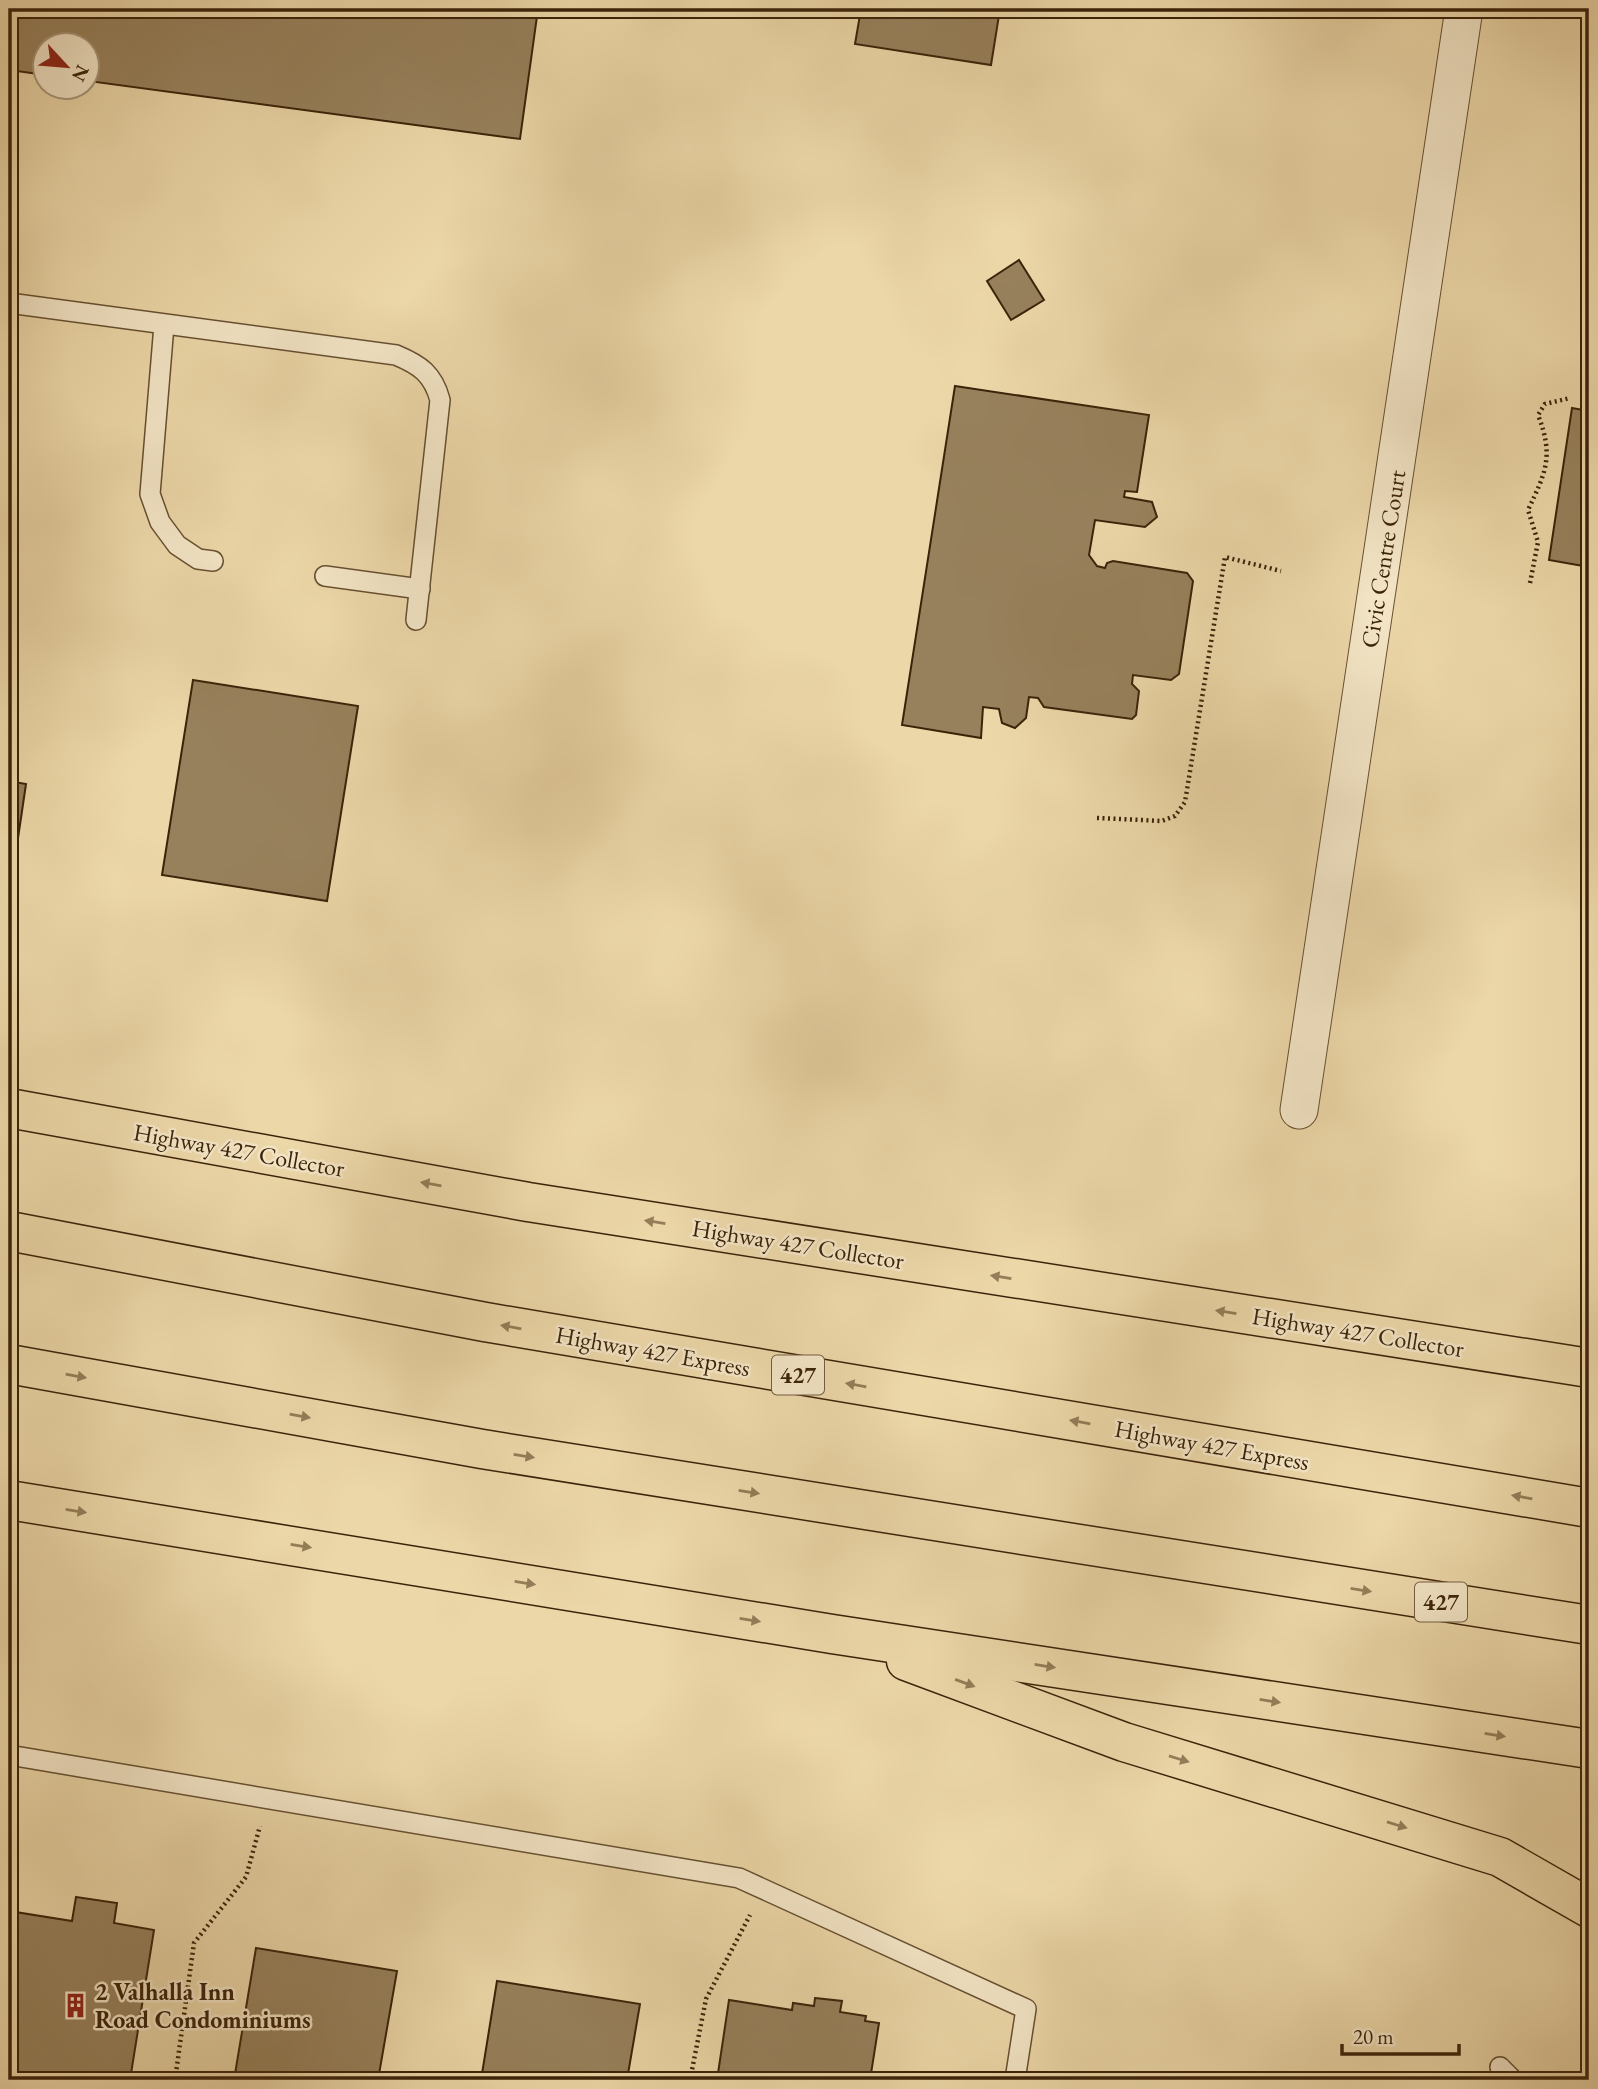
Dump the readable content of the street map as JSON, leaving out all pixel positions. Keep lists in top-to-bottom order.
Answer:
{
  "streets": {
    "highway": ["Highway 427 Collector", "Highway 427 Express", "427"],
    "street": ["Civic Centre Court"]
  },
  "places": {
    "building": ["2 Valhalla Inn Road Condominiums"]
  },
  "scale_bar": "20 m",
  "north": "bottom right"
}
